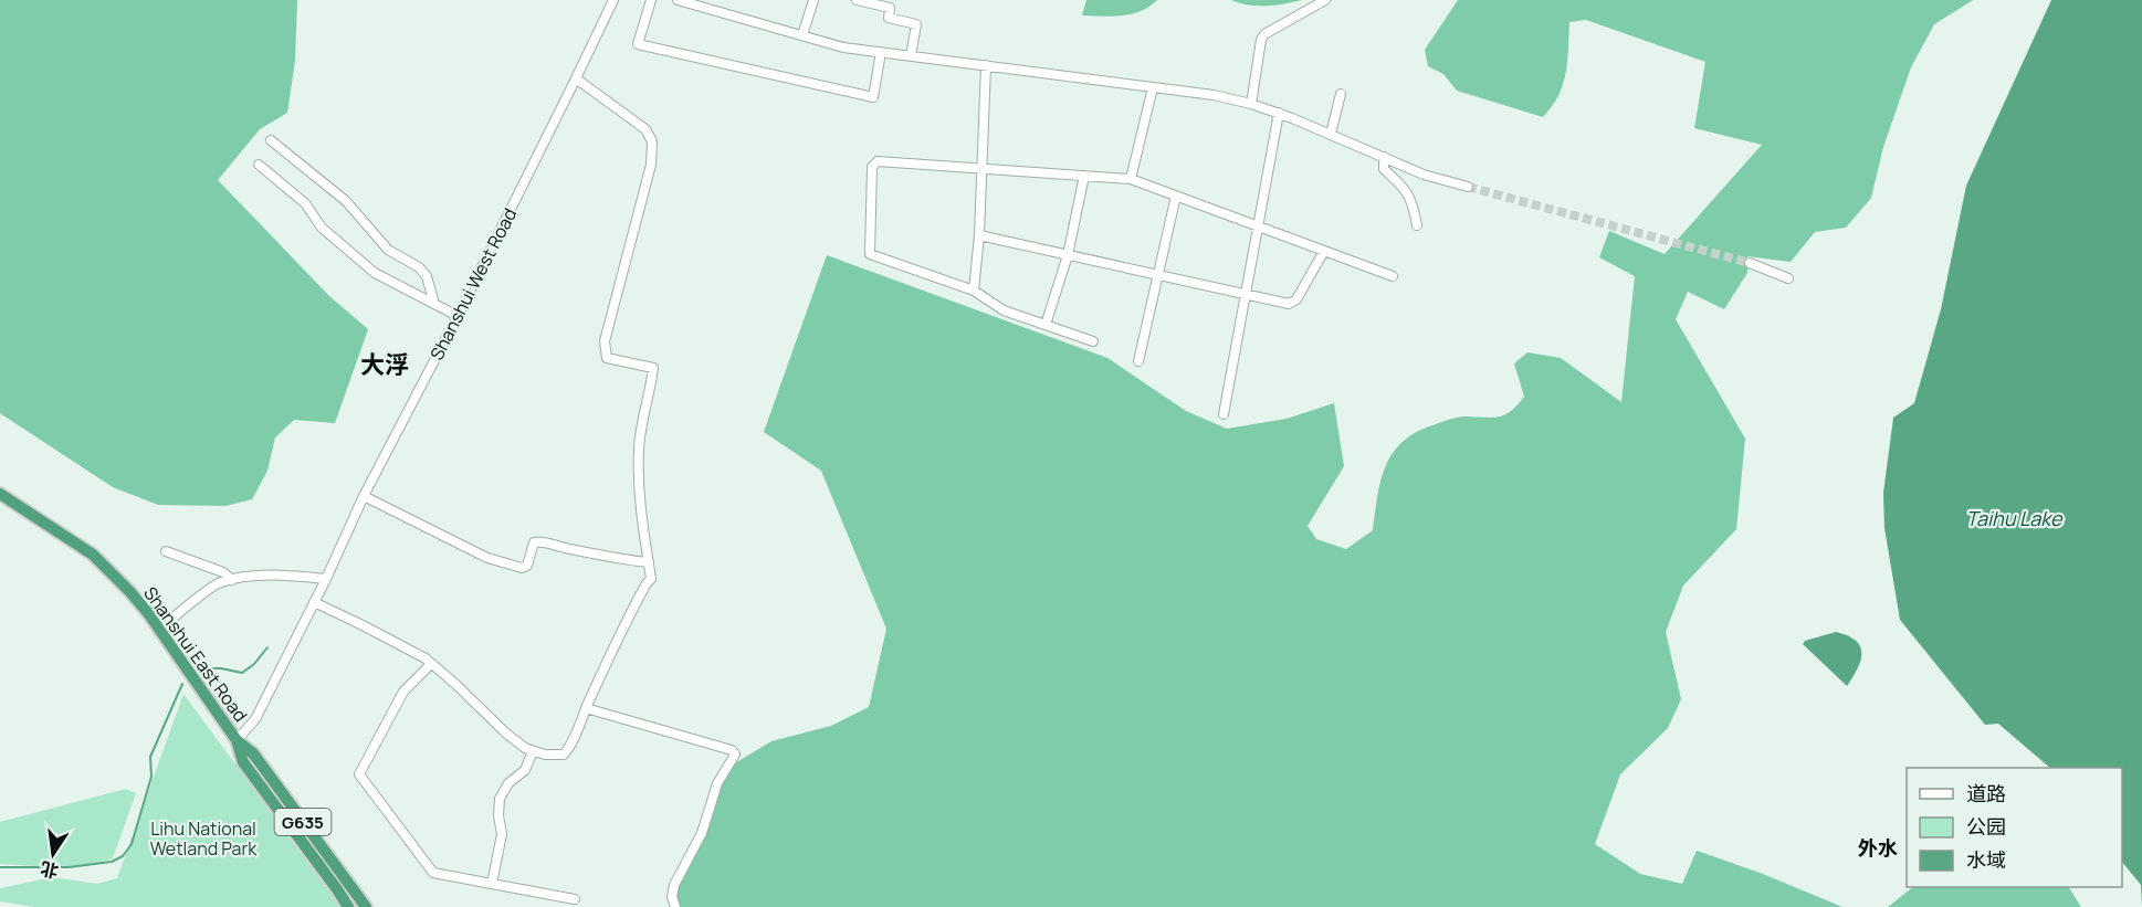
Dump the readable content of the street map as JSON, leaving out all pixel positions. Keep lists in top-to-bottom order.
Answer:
{
  "streets": {
    "highway": ["Shanshui East Road", "G635"],
    "street": ["Shanshui West Road"]
  },
  "crossings": [
    ["Shanshui West Road", "Shanshui East Road"]
  ],
  "districts": ["大浮", "外水"],
  "water": ["Taihu Lake"],
  "parks": ["Lihu National Wetland Park"],
  "legend": ["道路", "公园", "水域"],
  "north": "bottom"
}
